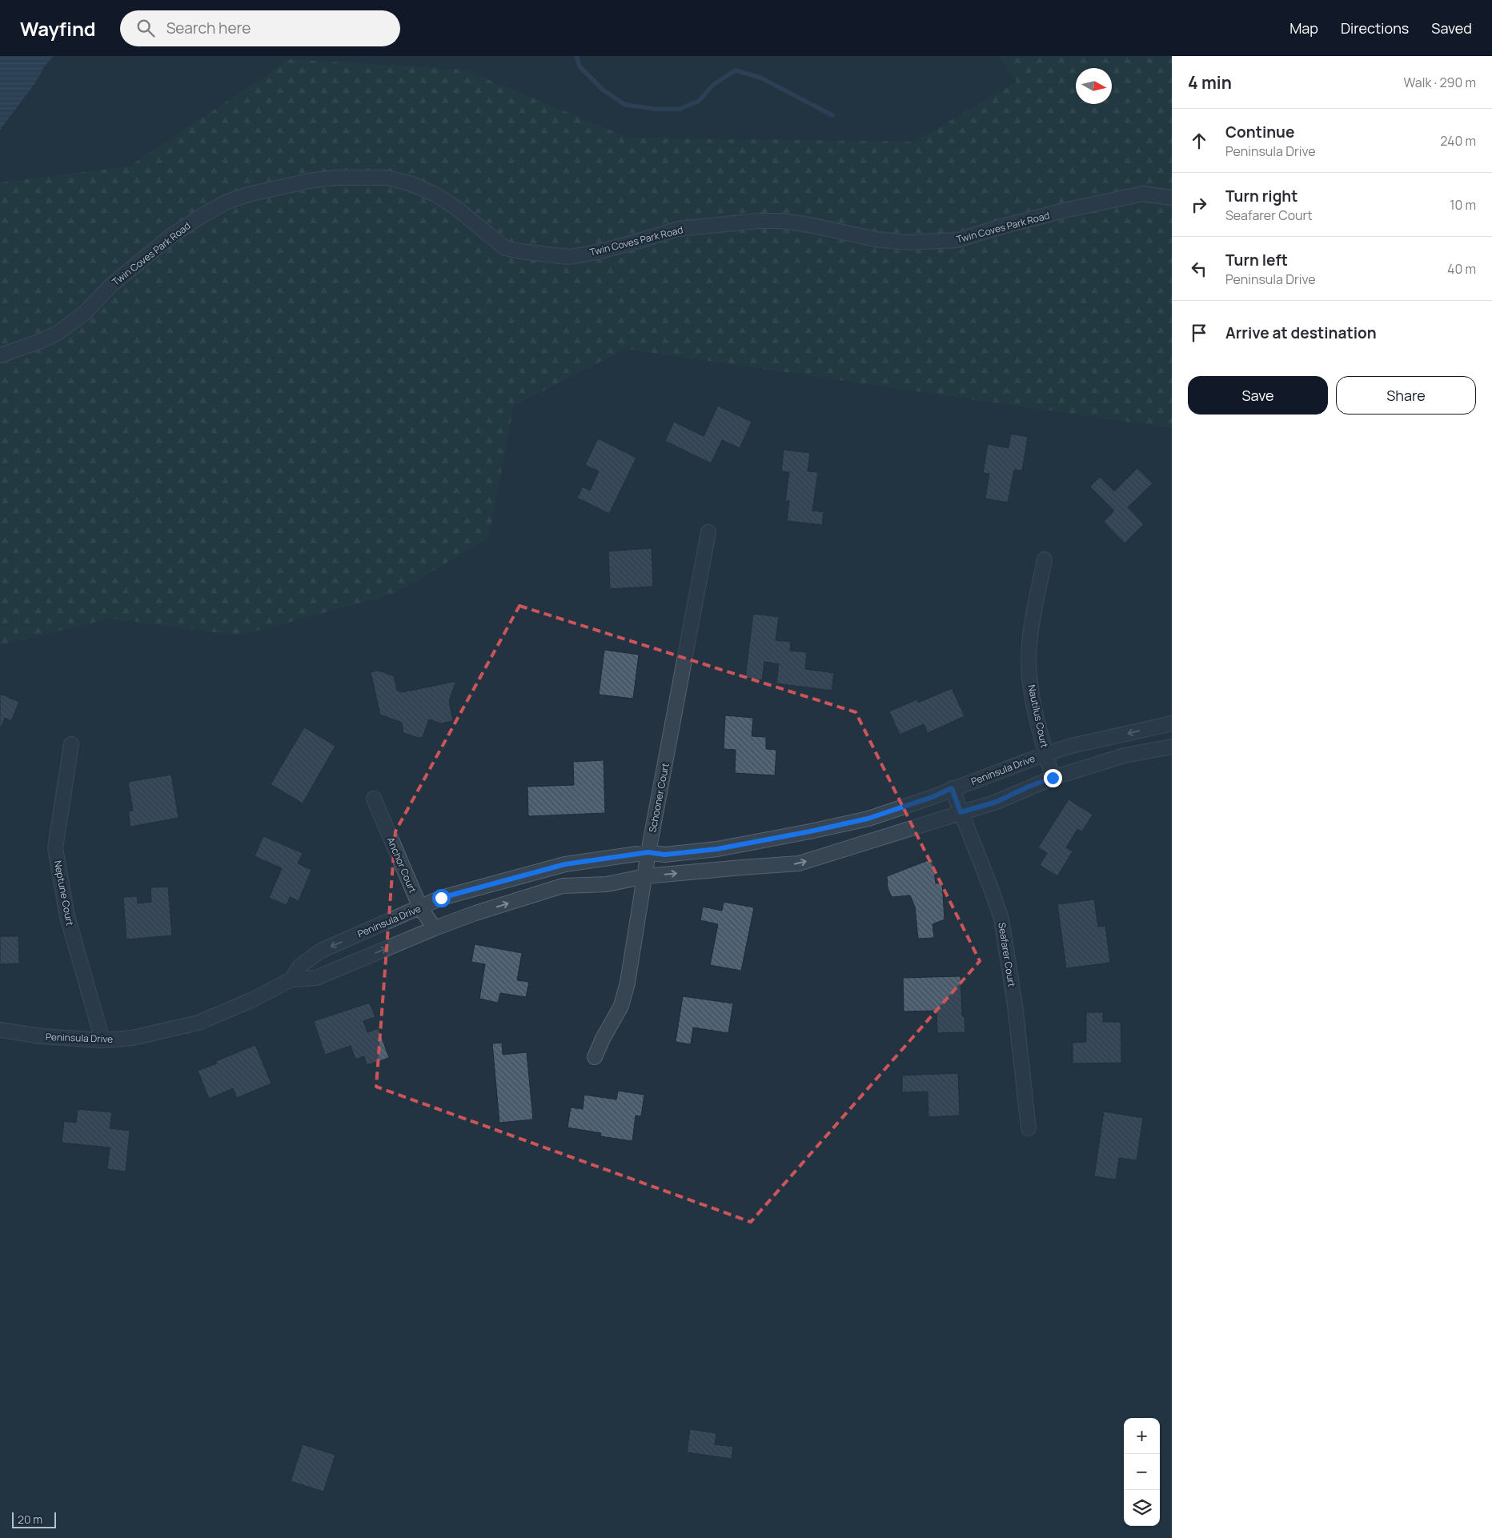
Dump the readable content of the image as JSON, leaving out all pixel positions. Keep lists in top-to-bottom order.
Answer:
{
  "streets": {
    "street": [
      "Twin Coves Park Road",
      "Nautilus Court",
      "Peninsula Drive",
      "Schooner Court",
      "Anchor Court",
      "Neptune Court",
      "Seafarer Court"
    ]
  },
  "crossings": [
    ["Nautilus Court", "Peninsula Drive"],
    ["Peninsula Drive", "Schooner Court"],
    ["Peninsula Drive", "Anchor Court"],
    ["Peninsula Drive", "Neptune Court"],
    ["Peninsula Drive", "Seafarer Court"]
  ],
  "scale_bar": "20 m",
  "north": "right",
  "page": {
    "header": "Wayfind",
    "search": "Search here",
    "nav": ["Map", "Directions", "Saved"],
    "heading": ["4 min", "Walk · 290 m"],
    "list": [
      ["Continue", "Peninsula Drive", "240 m"],
      ["Turn right", "Seafarer Court", "10 m"],
      ["Turn left", "Peninsula Drive", "40 m"],
      "Arrive at destination"
    ],
    "buttons": ["Save", "Share"],
    "map_buttons": ["+", "−"],
    "scale": "20 m"
  }
}
